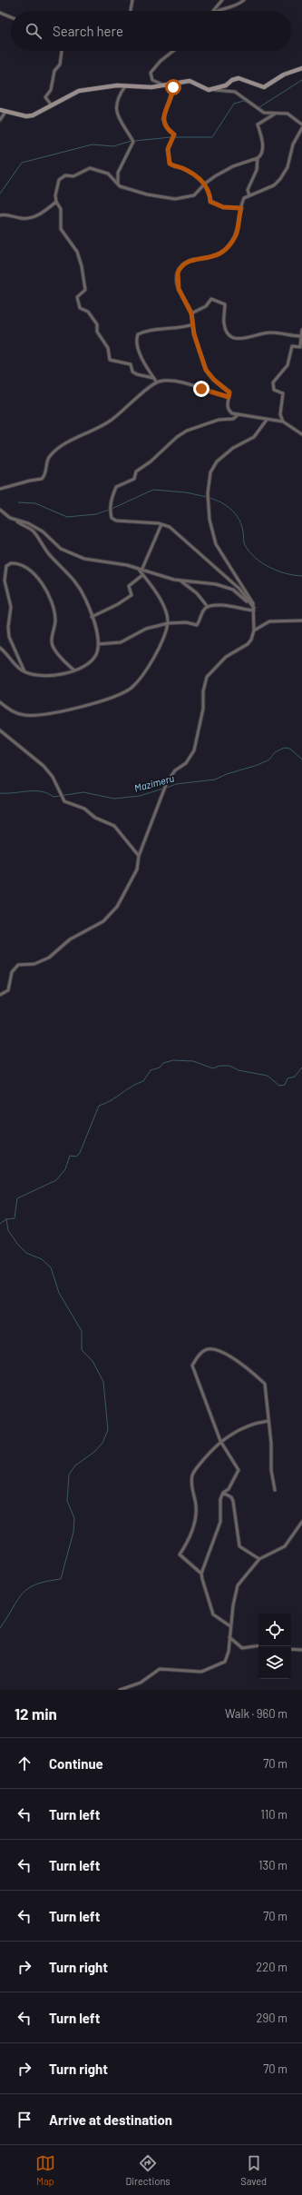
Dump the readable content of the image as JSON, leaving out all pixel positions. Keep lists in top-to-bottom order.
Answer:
{
  "water": ["Mazimeru"],
  "page": {
    "search": "Search here",
    "heading": ["12 min", "Walk · 960 m"],
    "list": [
      ["Continue", "70 m"],
      ["Turn left", "110 m"],
      ["Turn left", "130 m"],
      ["Turn left", "70 m"],
      ["Turn right", "220 m"],
      ["Turn left", "290 m"],
      ["Turn right", "70 m"],
      "Arrive at destination"
    ],
    "nav": ["Map", "Directions", "Saved"]
  }
}
